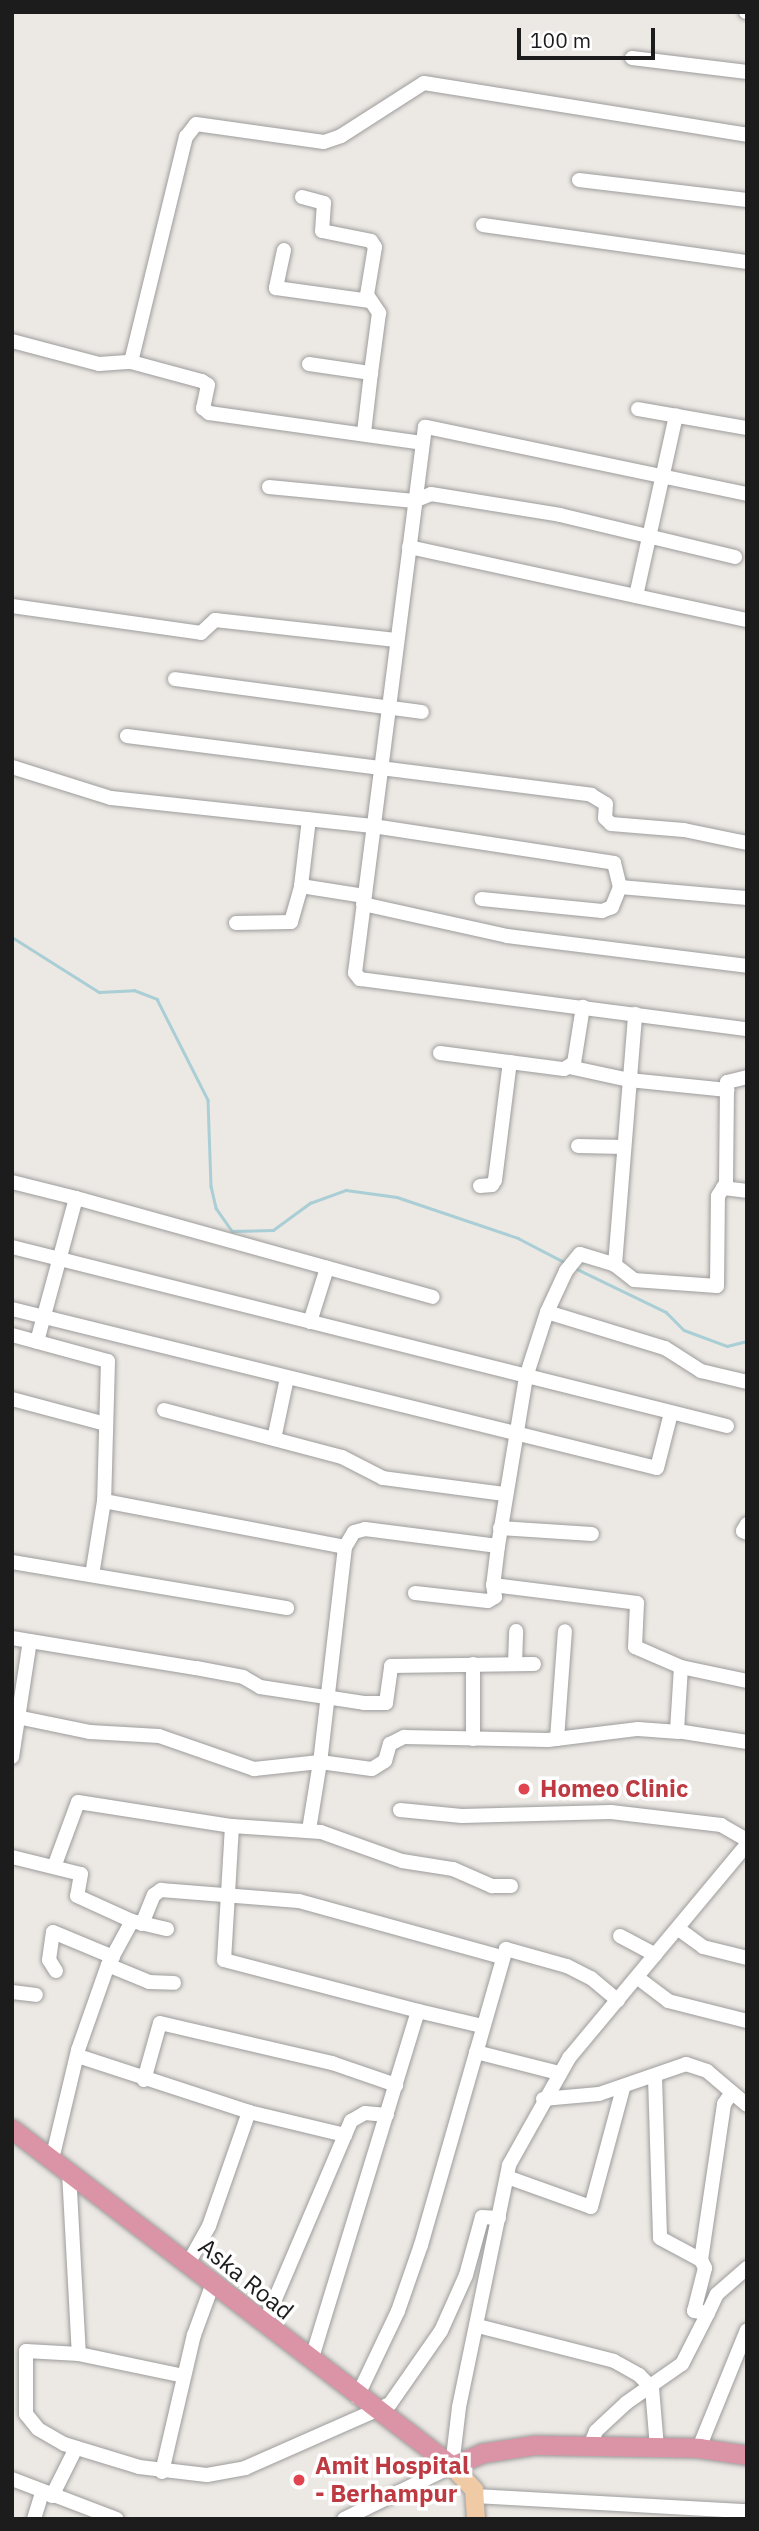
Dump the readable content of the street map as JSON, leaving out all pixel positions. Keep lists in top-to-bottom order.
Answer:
{
  "streets": {
    "highway": ["Aska Road"]
  },
  "places": ["Homeo Clinic", "Amit Hospital - Berhampur"],
  "scale_bar": "100 m"
}
